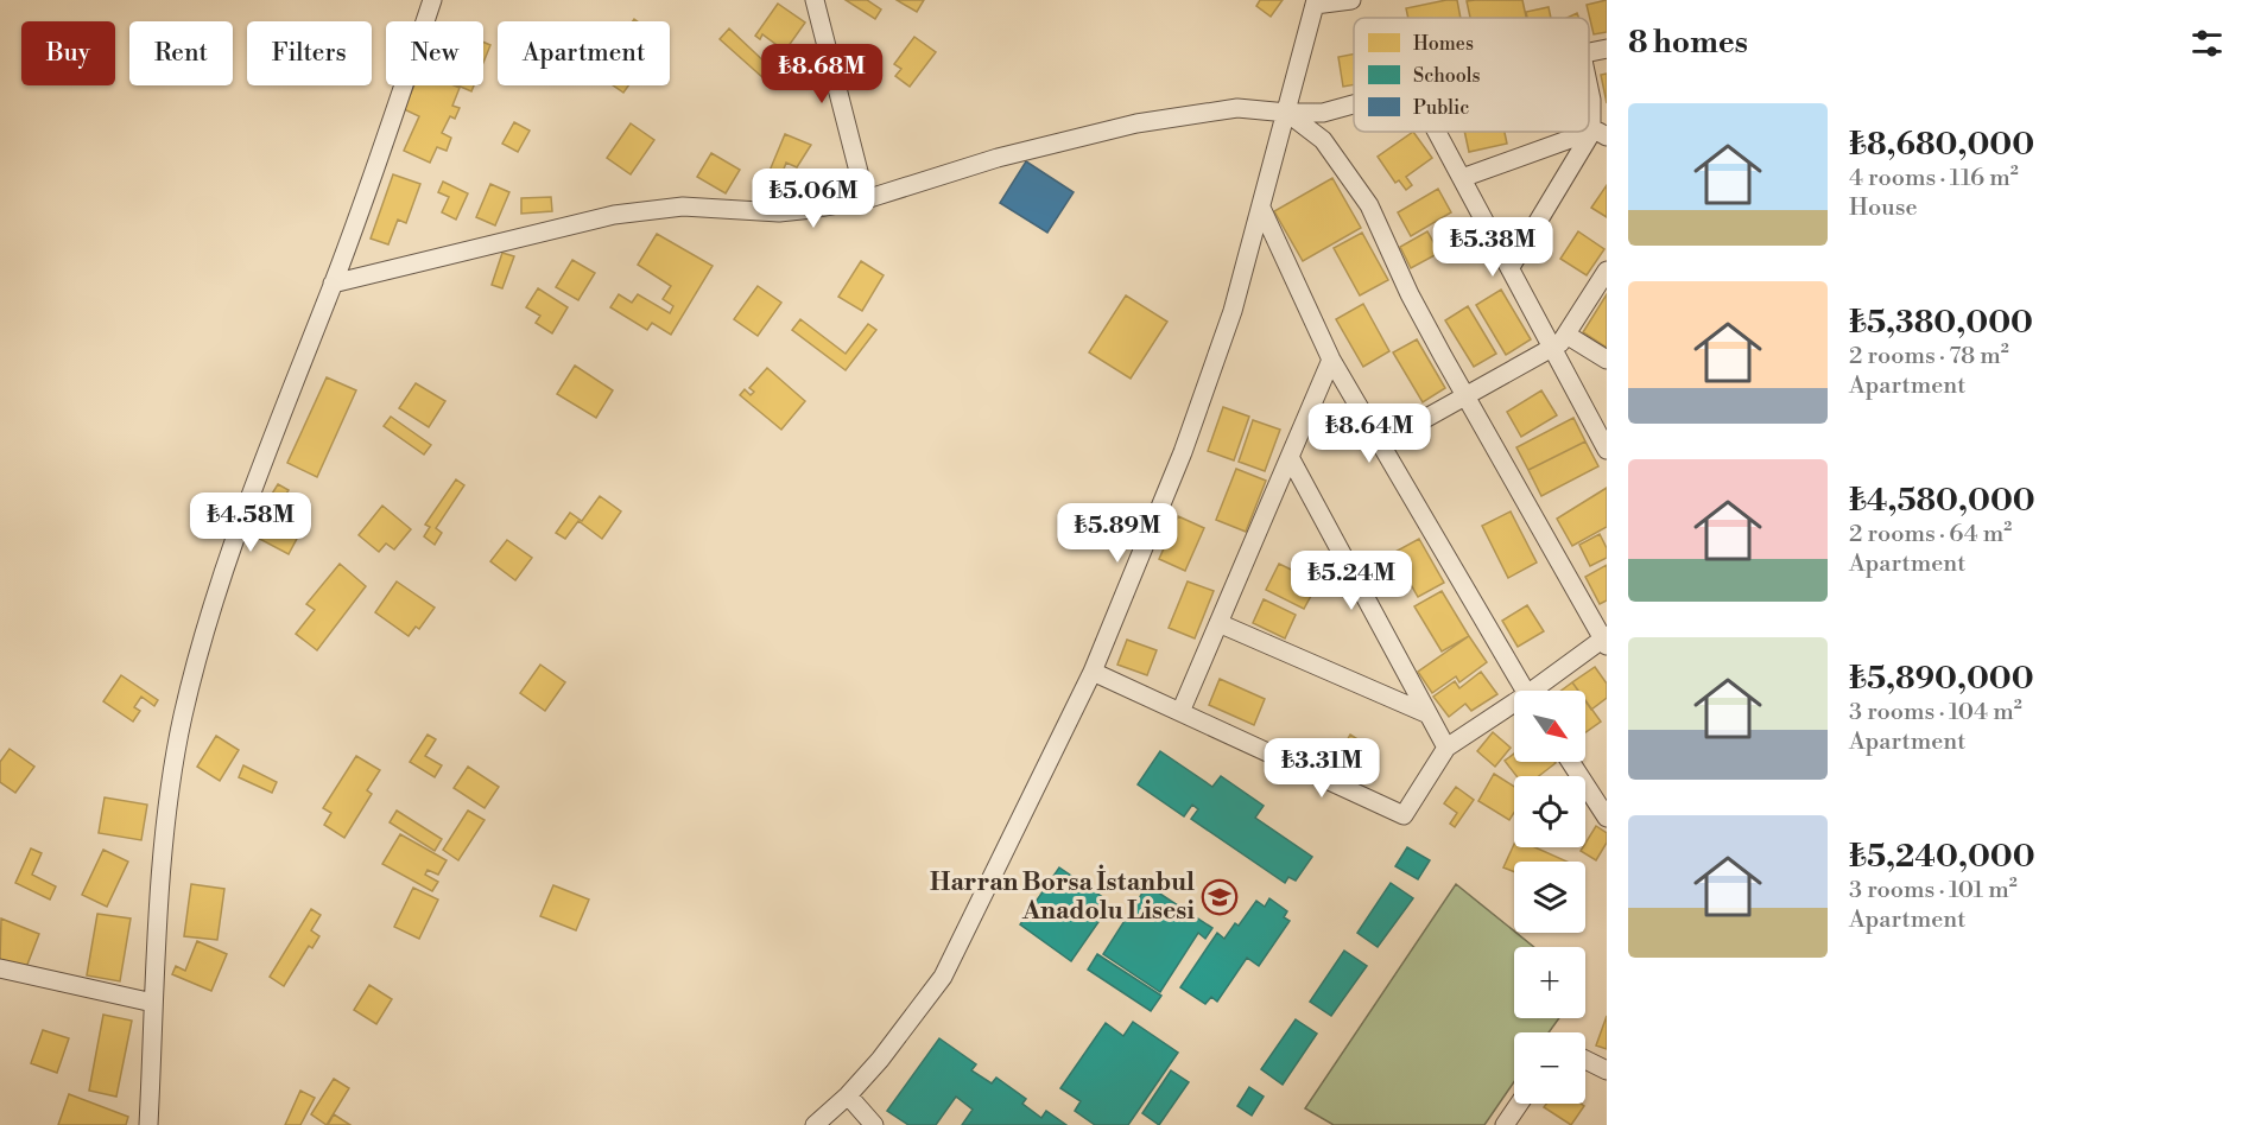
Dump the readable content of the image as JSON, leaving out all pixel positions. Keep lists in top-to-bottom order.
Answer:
{
  "places": {
    "school or university": ["Harran Borsa İstanbul Anadolu Lisesi"]
  },
  "legend": ["Homes", "Schools", "Public"],
  "north": "bottom right",
  "page": {
    "heading": "8 homes",
    "chip": [
      "Buy",
      "Rent",
      "Filters",
      "New",
      "Apartment"
    ],
    "price": [
      "₺8.68M",
      "₺5.06M",
      "₺5.38M",
      "₺8.64M",
      "₺4.58M",
      "₺5.89M",
      "₺5.24M",
      "₺3.31M"
    ],
    "list": [
      {
        "name": "₺8,680,000",
        "note": "4 rooms · 116 m² · House"
      },
      {
        "name": "₺5,380,000",
        "note": "2 rooms · 78 m² · Apartment"
      },
      {
        "name": "₺4,580,000",
        "note": "2 rooms · 64 m² · Apartment"
      },
      {
        "name": "₺5,890,000",
        "note": "3 rooms · 104 m² · Apartment"
      },
      {
        "name": "₺5,240,000",
        "note": "3 rooms · 101 m² · Apartment"
      }
    ],
    "map_buttons": ["+", "−"]
  }
}
